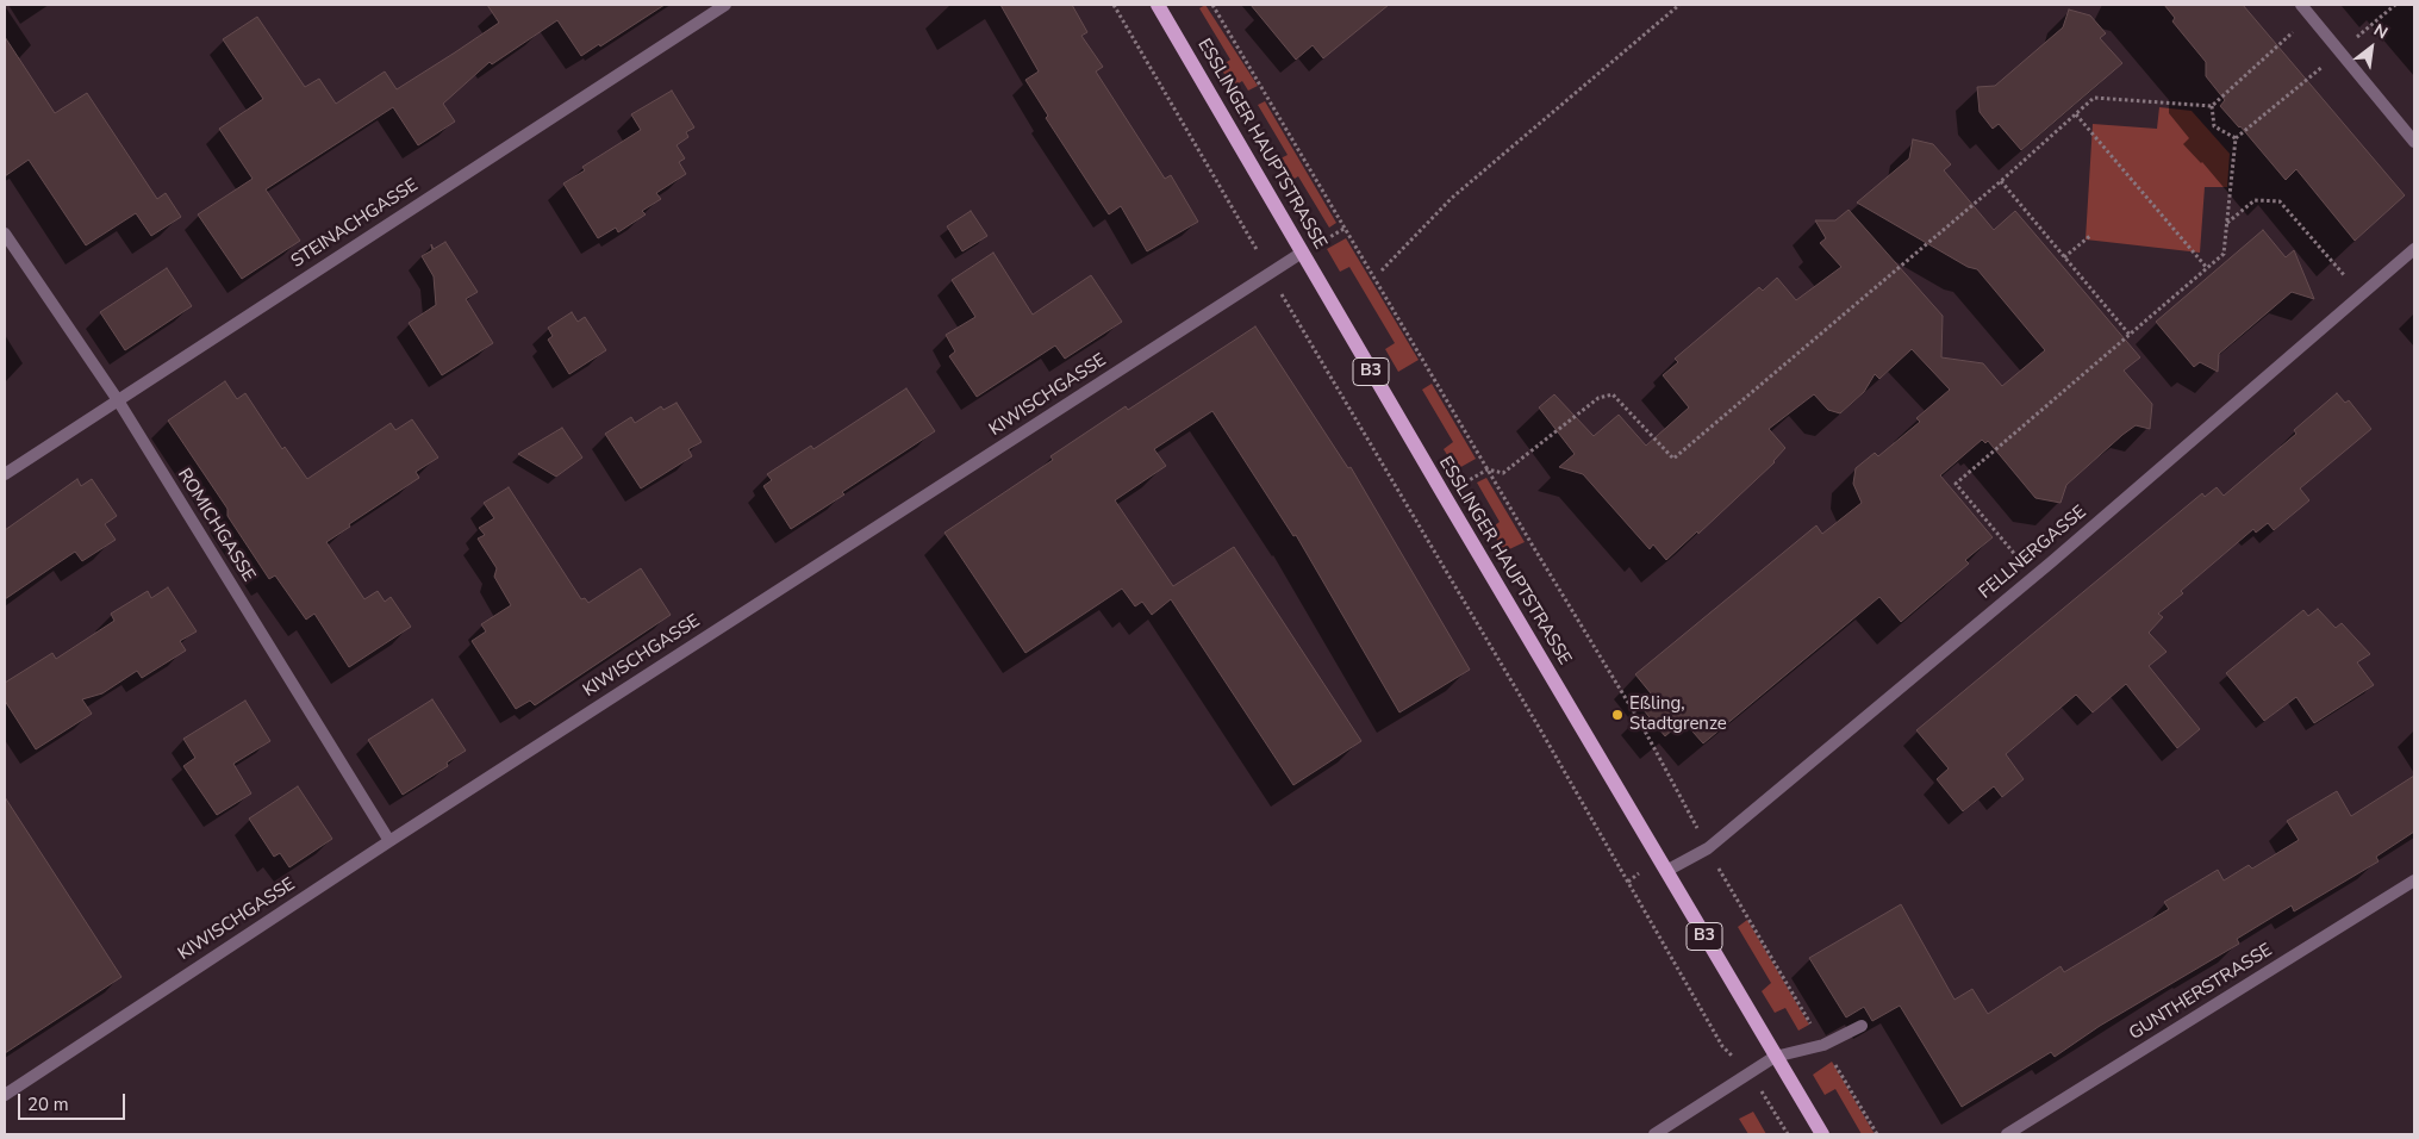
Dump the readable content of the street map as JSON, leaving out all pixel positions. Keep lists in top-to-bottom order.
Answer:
{
  "streets": {
    "main road": ["ESSLINGER HAUPTSTRASSE", "B3"],
    "street": [
      "STEINACHGASSE",
      "KIWISCHGASSE",
      "ROMICHGASSE",
      "FELLNERGASSE",
      "GUNTHERSTRASSE"
    ]
  },
  "crossings": [
    ["ESSLINGER HAUPTSTRASSE", "KIWISCHGASSE"],
    ["ESSLINGER HAUPTSTRASSE", "FELLNERGASSE"],
    ["STEINACHGASSE", "ROMICHGASSE"],
    ["KIWISCHGASSE", "ROMICHGASSE"]
  ],
  "places": ["Eßling, Stadtgrenze"],
  "scale_bar": "20 m",
  "north": "top right"
}
